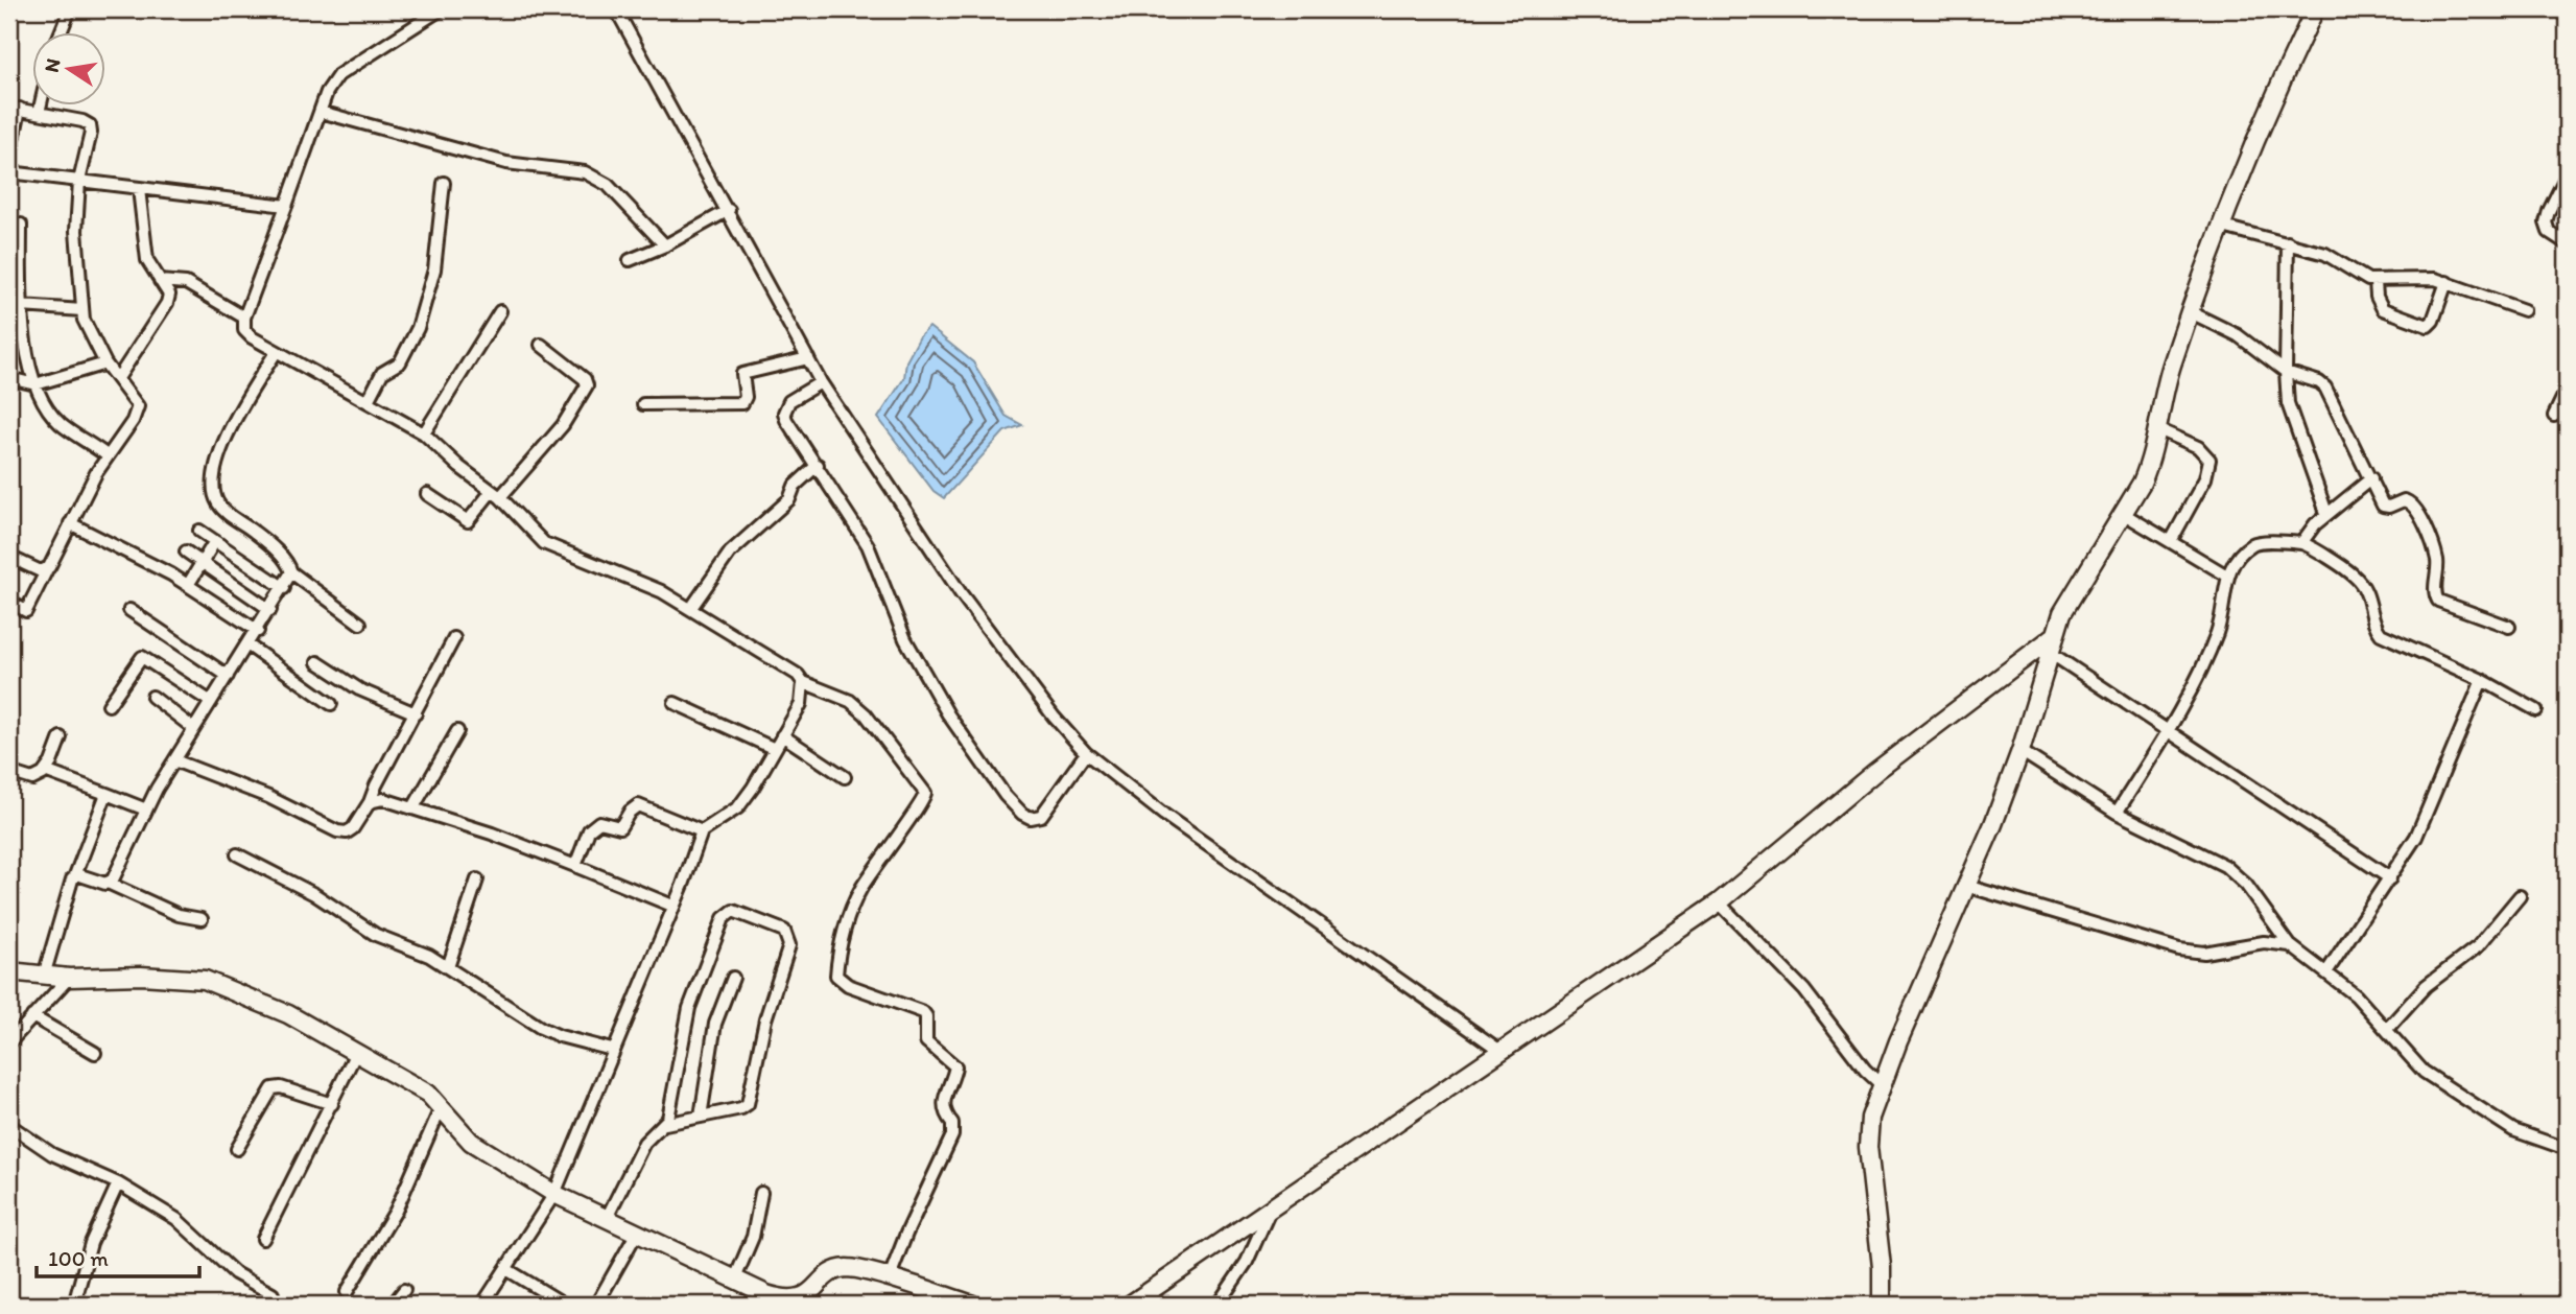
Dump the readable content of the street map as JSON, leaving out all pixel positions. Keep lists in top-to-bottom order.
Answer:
{
  "scale_bar": "100 m",
  "north": "left"
}
